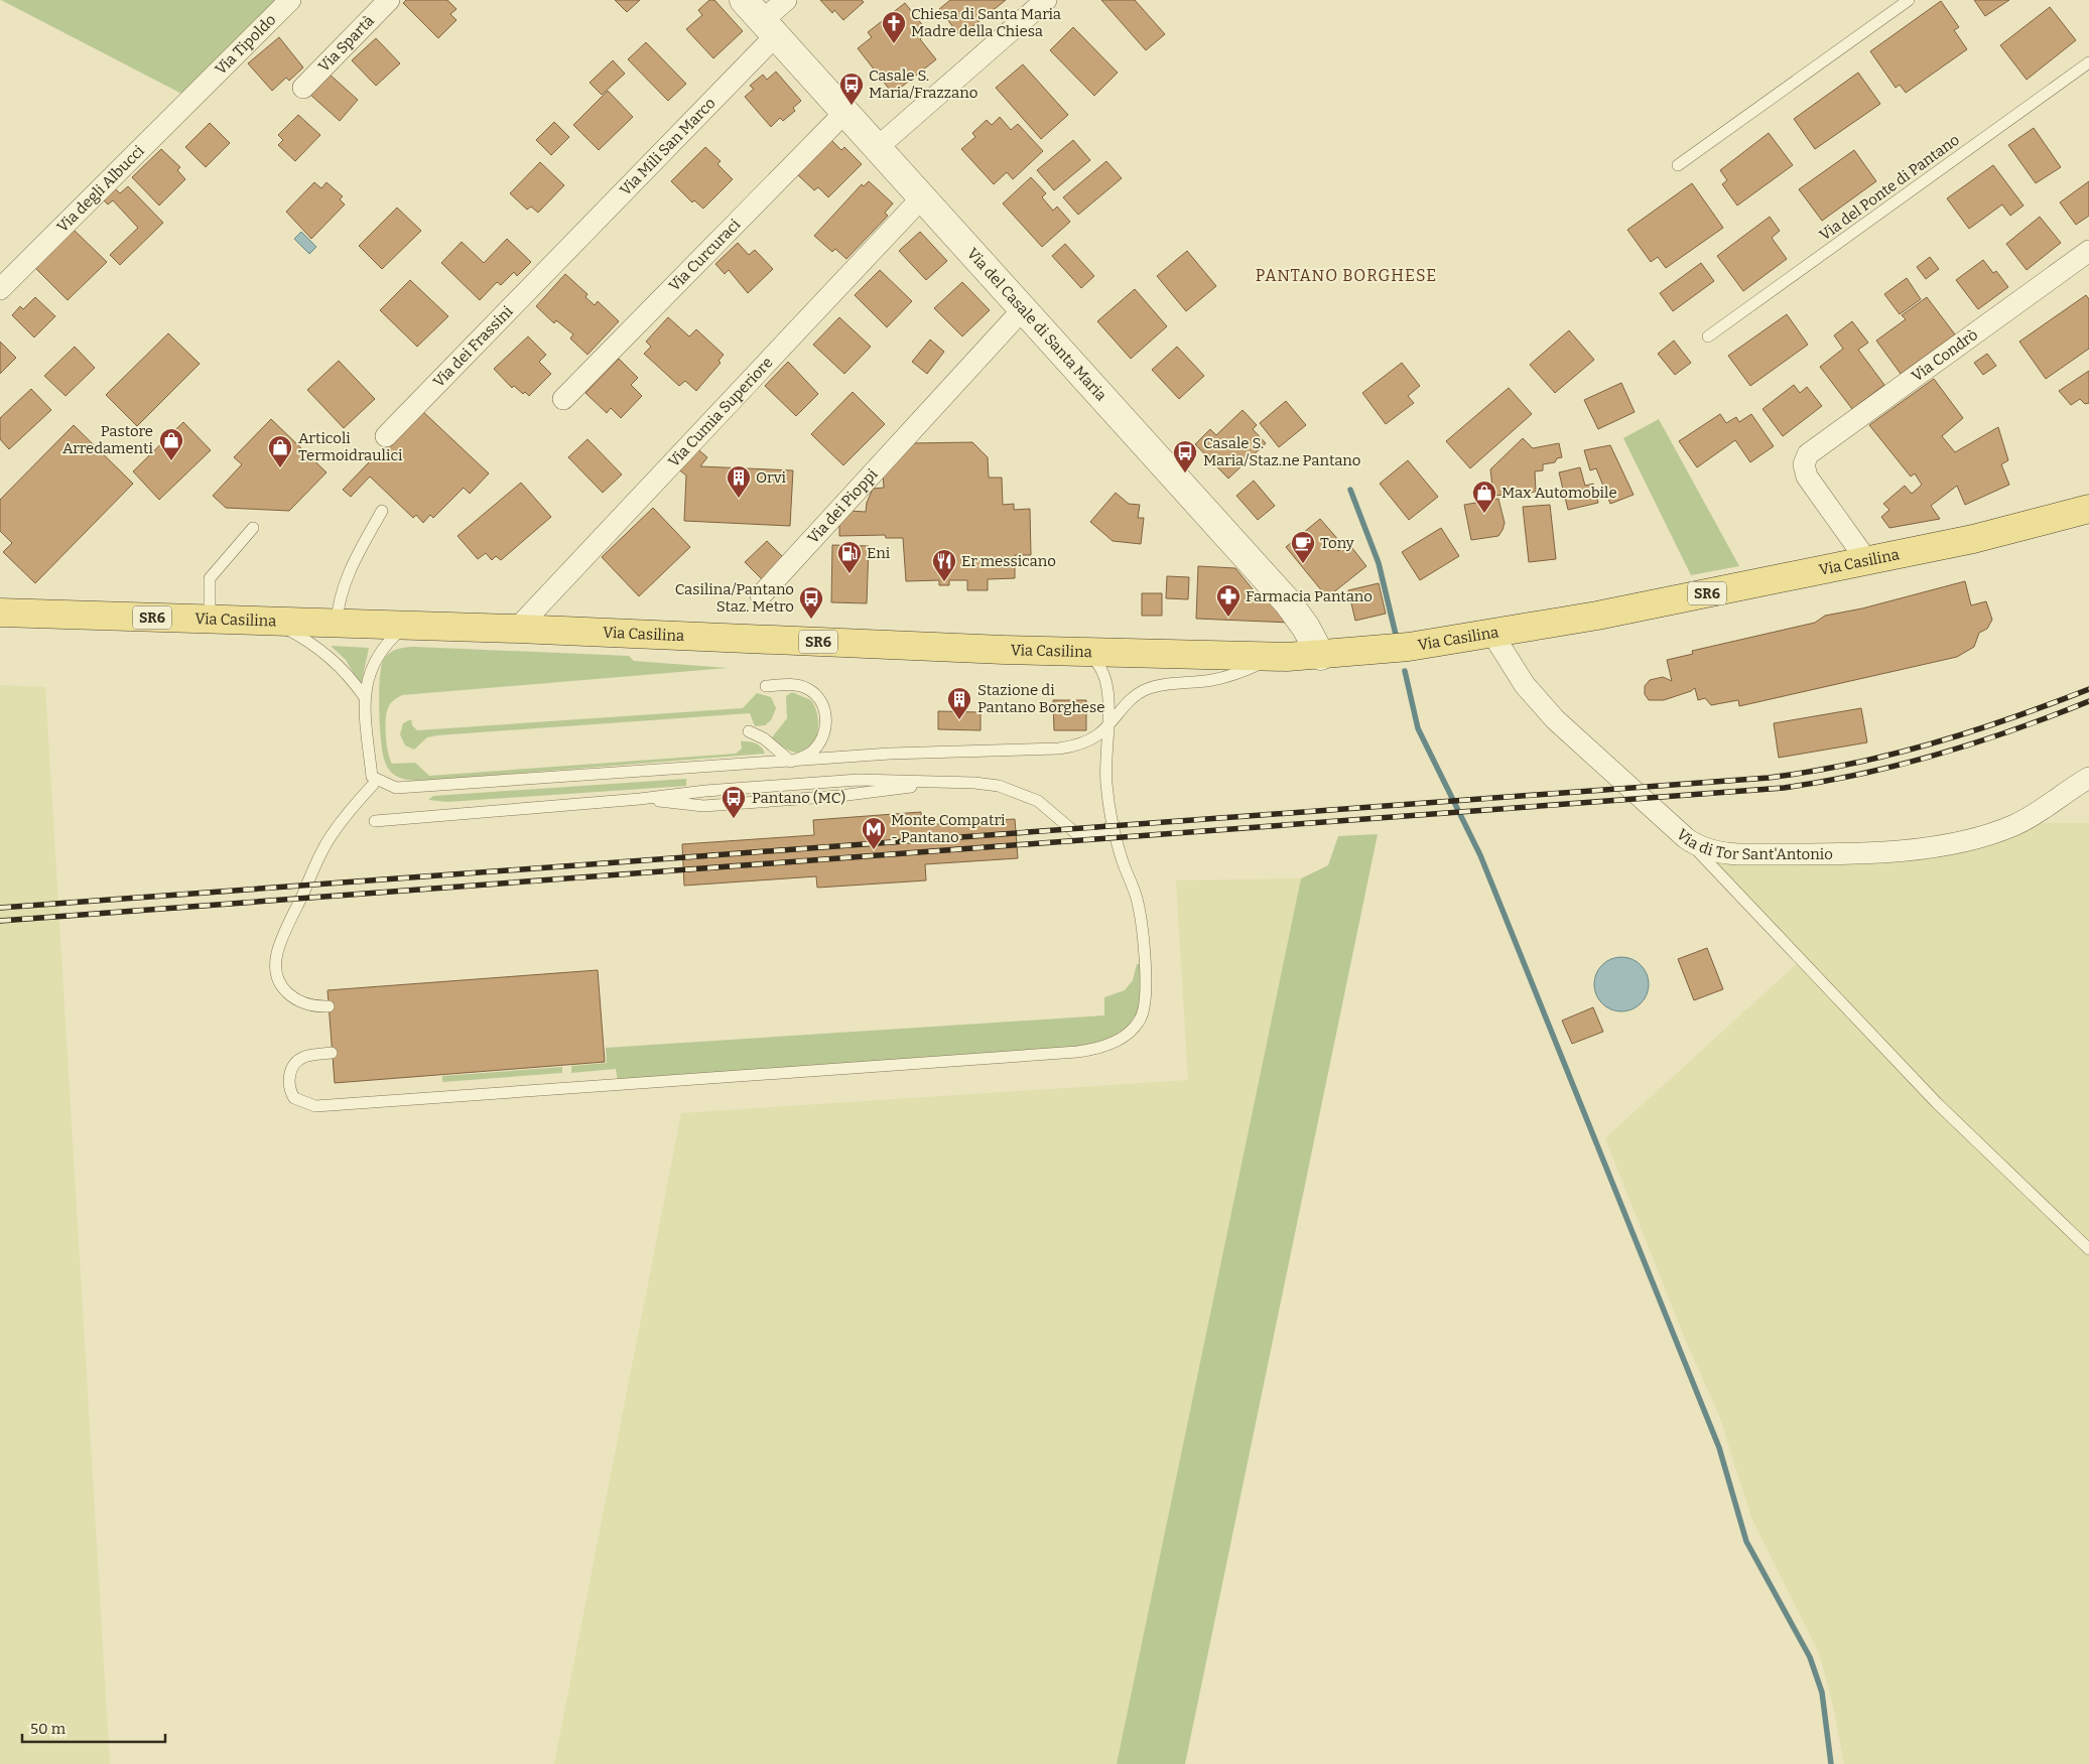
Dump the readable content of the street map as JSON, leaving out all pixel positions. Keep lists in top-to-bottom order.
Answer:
{
  "streets": {
    "main road": ["Via Casilina", "SR6"],
    "street": [
      "Via Spartà",
      "Via Tipoldo",
      "Via Mili San Marco",
      "Via degli Albucci",
      "Via Curcuraci",
      "Via del Casale di Santa Maria",
      "Via dei Frassini",
      "Via Condrò",
      "Via Cumia Superiore",
      "Via dei Pioppi",
      "Via di Tor Sant'Antonio"
    ],
    "lane": ["Via del Ponte di Pantano"]
  },
  "crossings": [
    ["Via Tipoldo", "Via degli Albucci"],
    ["Via Mili San Marco", "Via del Casale di Santa Maria"],
    ["Via Mili San Marco", "Via dei Frassini"],
    ["Via Curcuraci", "Via del Casale di Santa Maria"],
    ["Via del Casale di Santa Maria", "Via Cumia Superiore"],
    ["Via del Casale di Santa Maria", "Via dei Pioppi"],
    ["Via del Casale di Santa Maria", "Via Casilina"],
    ["Via Condrò", "Via Casilina"],
    ["Via Cumia Superiore", "Via Casilina"],
    ["Via Casilina", "Via di Tor Sant'Antonio"]
  ],
  "districts": ["PANTANO BORGHESE"],
  "places": {
    "church": ["Chiesa di Santa Maria Madre della Chiesa"],
    "bus stop": [
      "Casale S. Maria/Frazzano",
      "Casale S. Maria/Staz.ne Pantano",
      "Casilina/Pantano Staz. Metro",
      "Pantano (MC)"
    ],
    "shop": ["Pastore Arredamenti", "Articoli Termoidraulici", "Max Automobile"],
    "building": ["Orvi", "Stazione di Pantano Borghese"],
    "cafe": ["Tony"],
    "fuel station": ["Eni"],
    "restaurant": ["Er messicano"],
    "pharmacy": ["Farmacia Pantano"],
    "metro station": ["Monte Compatri - Pantano"]
  },
  "scale_bar": "50 m"
}
